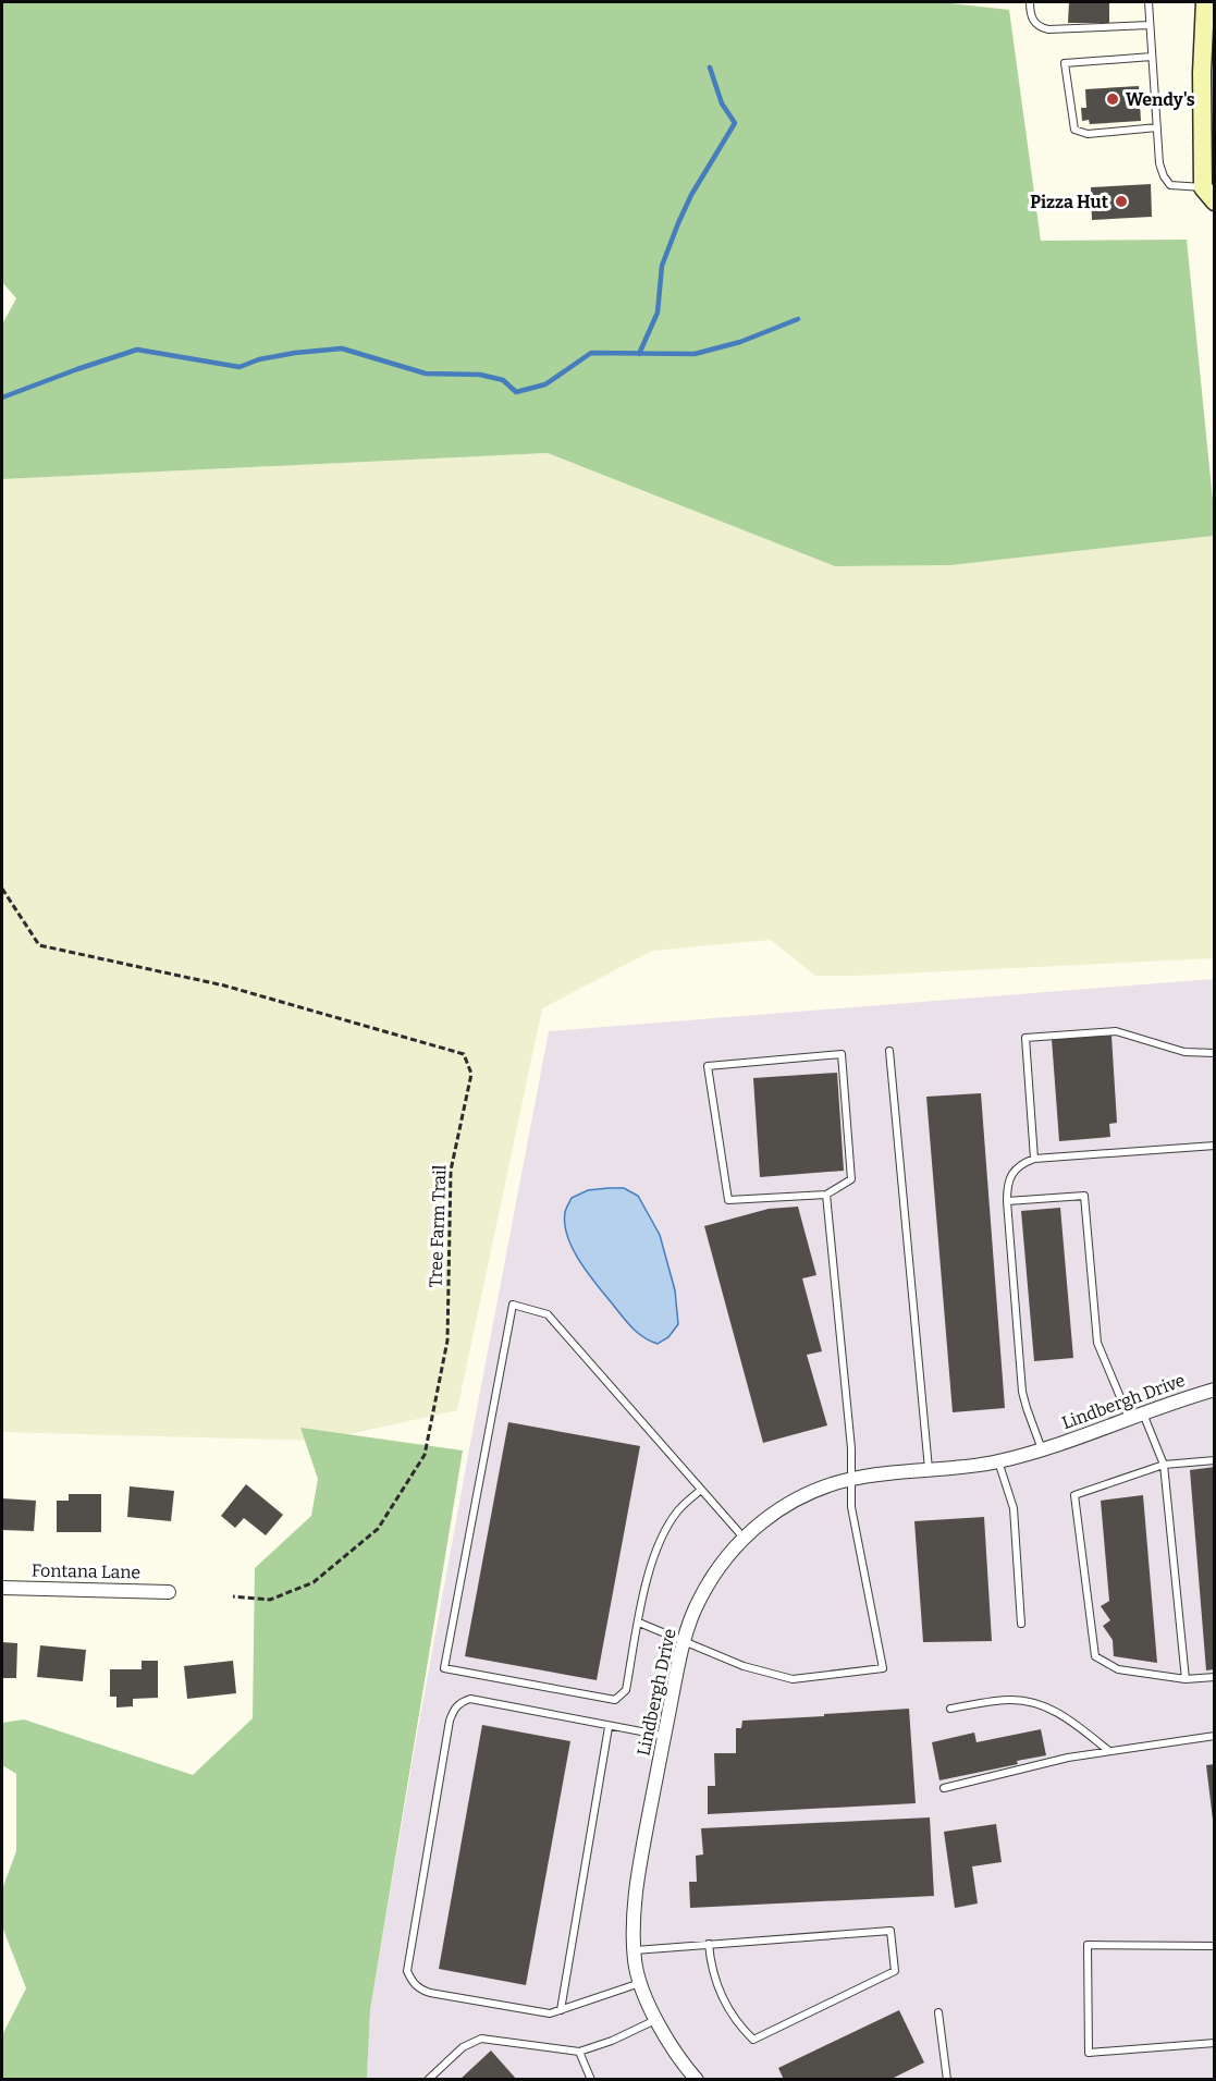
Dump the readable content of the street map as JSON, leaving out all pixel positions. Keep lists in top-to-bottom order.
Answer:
{
  "streets": {
    "street": ["Lindbergh Drive", "Fontana Lane"],
    "path": ["Tree Farm Trail"]
  },
  "places": ["Wendy's", "Pizza Hut"]
}
